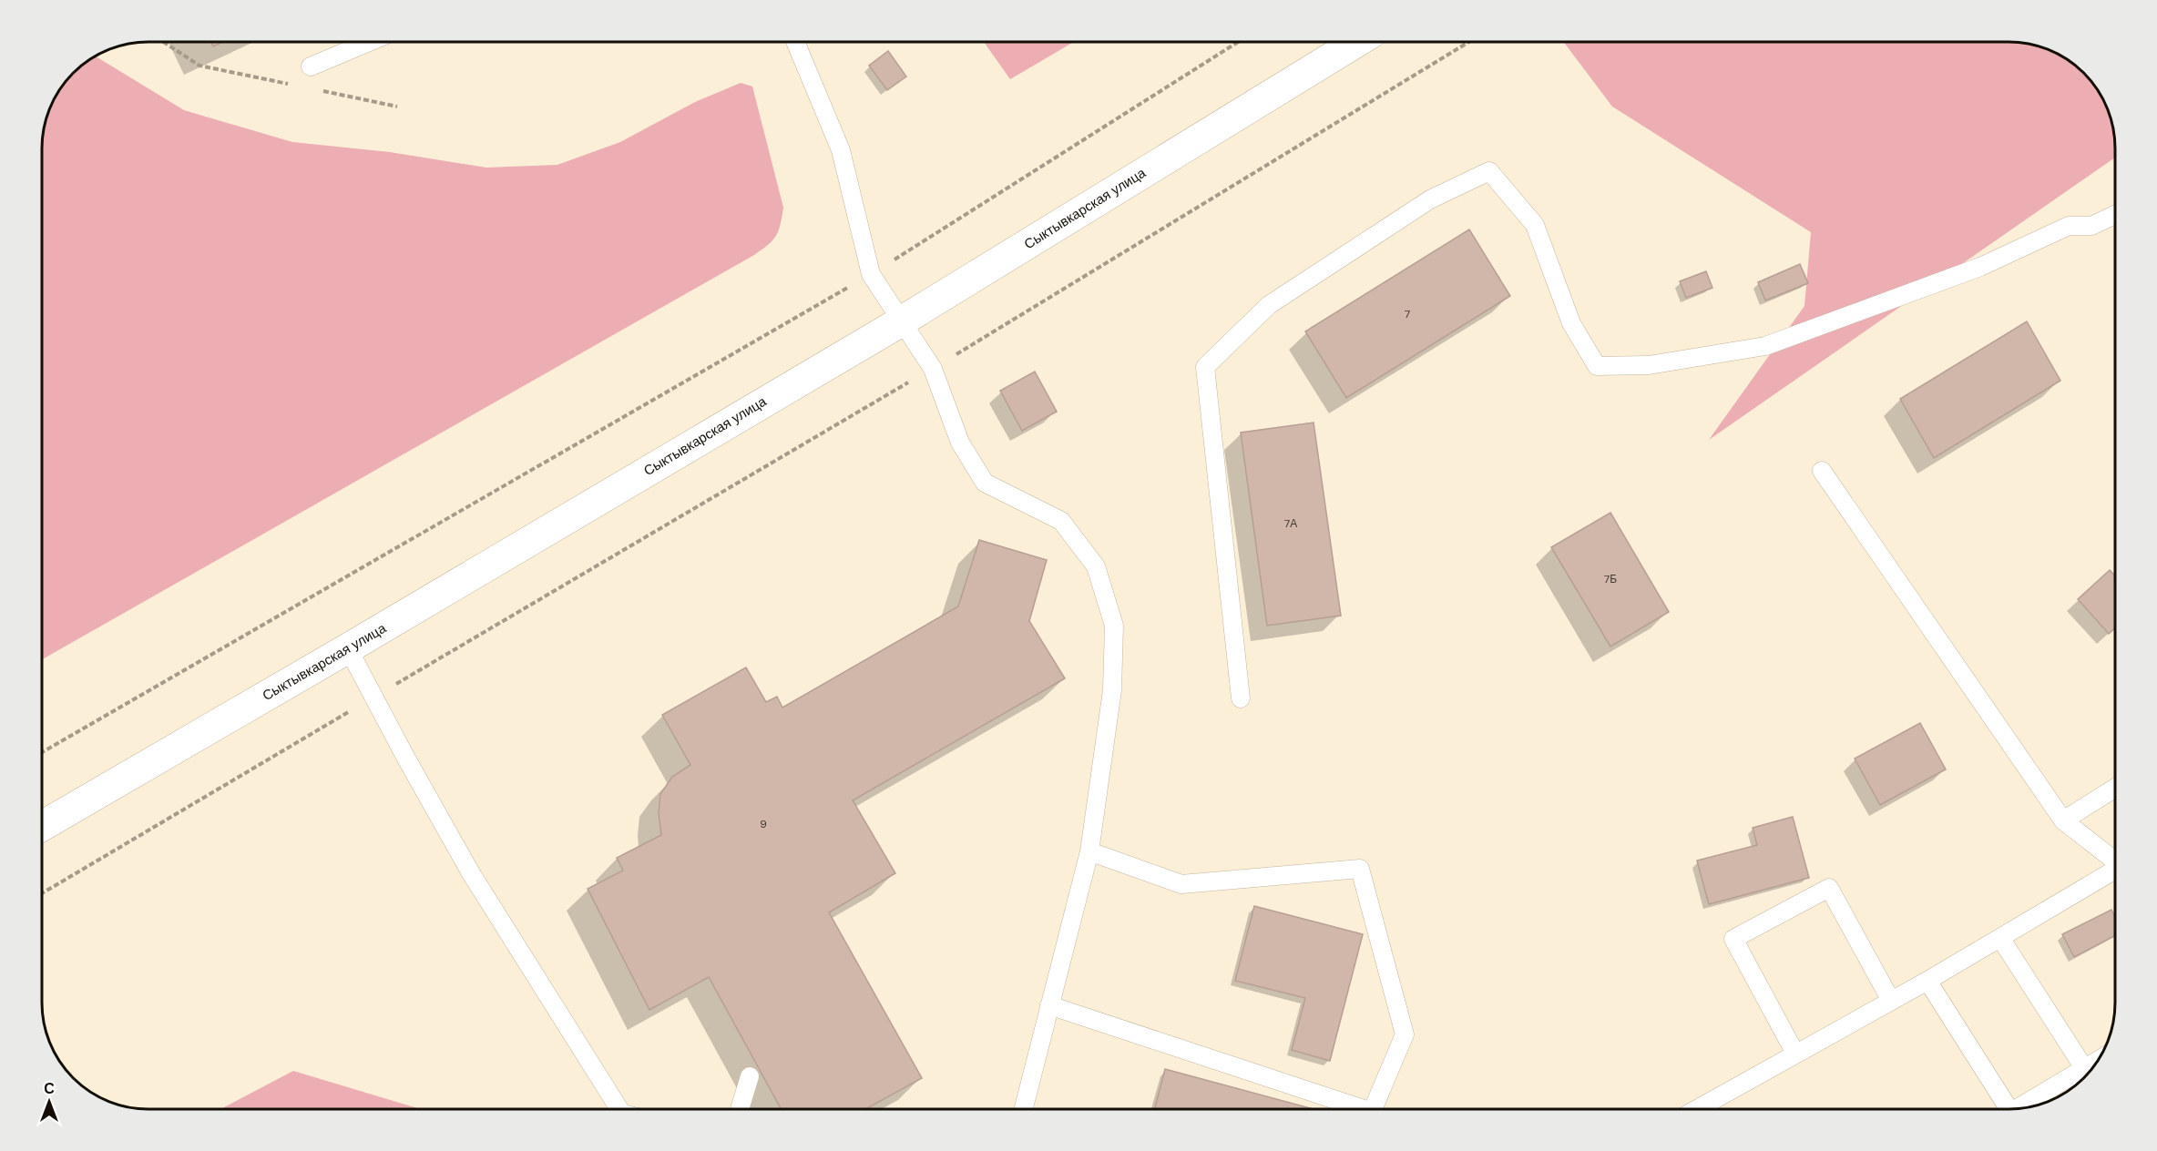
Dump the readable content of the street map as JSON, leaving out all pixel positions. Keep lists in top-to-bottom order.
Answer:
{
  "streets": {
    "main road": ["Сыктывкарская улица"]
  },
  "house_numbers": [
    "7",
    "7А",
    "7Б",
    "9"
  ],
  "north": "top"
}
